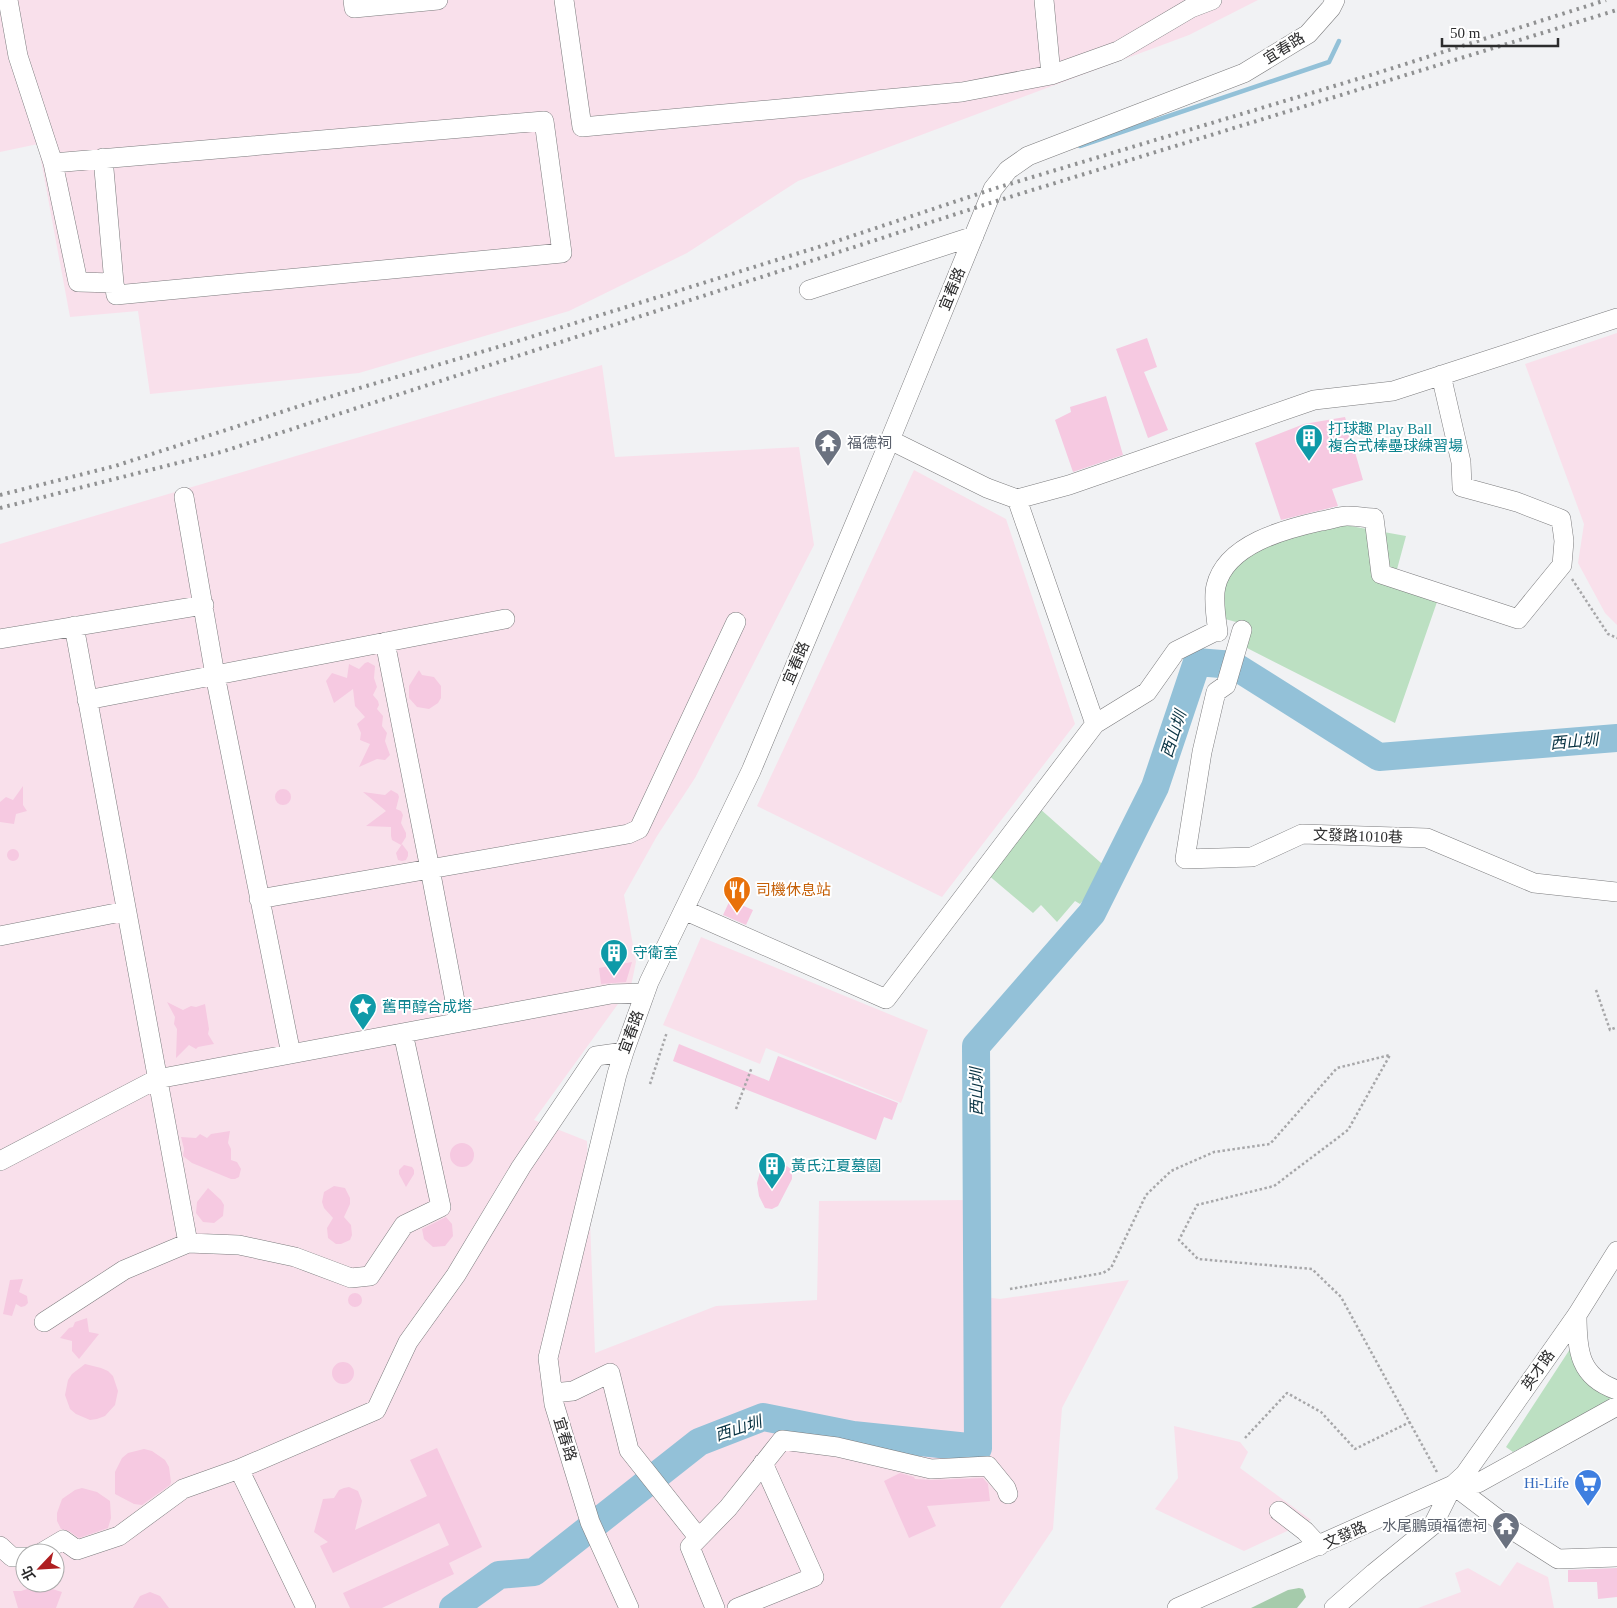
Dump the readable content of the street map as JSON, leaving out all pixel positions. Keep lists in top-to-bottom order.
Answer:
{
  "streets": {
    "street": [
      "宜春路",
      "文發路1010巷",
      "英才路",
      "文發路"
    ]
  },
  "crossings": [
    ["英才路", "文發路"]
  ],
  "water": ["西山圳"],
  "places": {
    "building": ["打球趣 Play Ball 複合式棒壘球練習場", "守衛室", "黃氏江夏墓園"],
    "temple": ["福德祠", "水尾鵬頭福德祠"],
    "restaurant": ["司機休息站"],
    "place": ["舊甲醇合成塔"],
    "supermarket": ["Hi-Life"]
  },
  "scale_bar": "50 m",
  "north": "bottom left"
}
